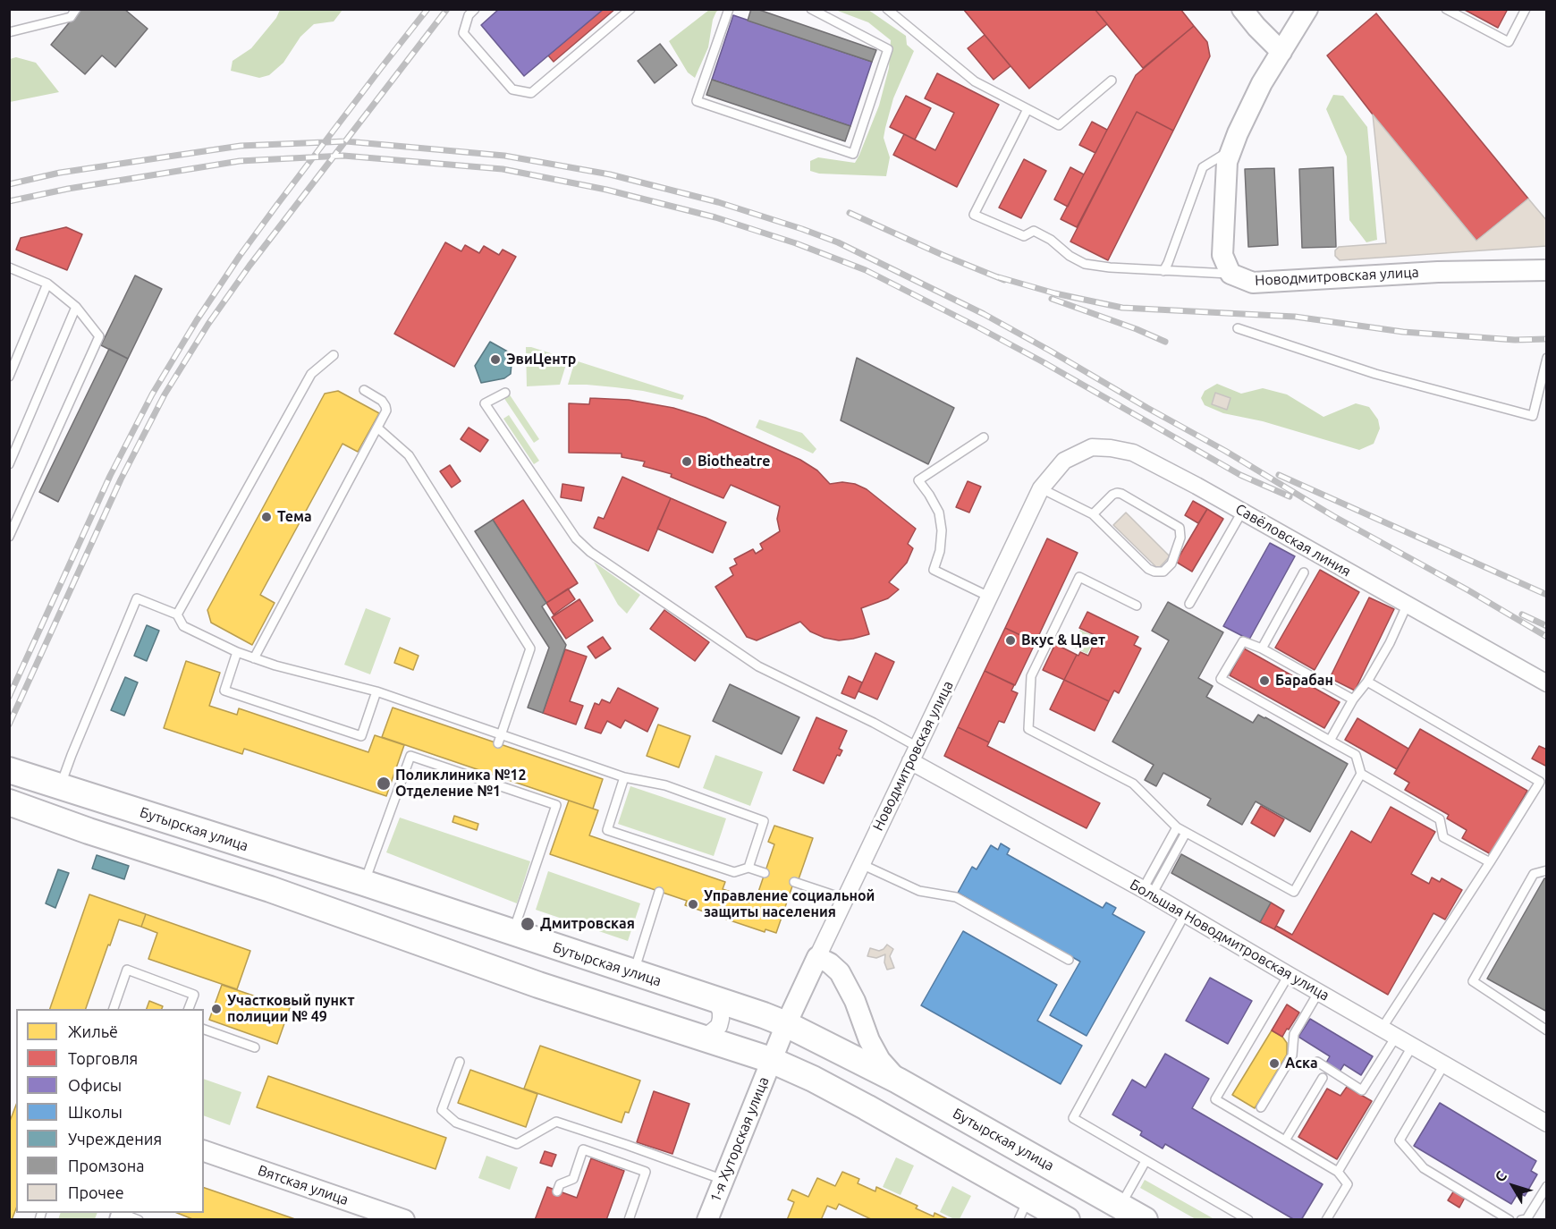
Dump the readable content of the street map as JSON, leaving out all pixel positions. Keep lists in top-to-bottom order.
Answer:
{
  "streets": {
    "main road": ["Бутырская улица"],
    "street": [
      "Новодмитровская улица",
      "Савёловская линия",
      "Большая Новодмитровская улица",
      "1-я Хуторская улица",
      "Вятская улица"
    ]
  },
  "crossings": [
    ["Новодмитровская улица", "Савёловская линия"],
    ["Новодмитровская улица", "Бутырская улица"],
    ["Новодмитровская улица", "Большая Новодмитровская улица"],
    ["Новодмитровская улица", "1-я Хуторская улица"],
    ["Бутырская улица", "1-я Хуторская улица"]
  ],
  "places": [
    "ЭвиЦентр",
    "Biotheatre",
    "Тема",
    "Вкус & Цвет",
    "Барабан",
    "Поликлиника №12 Отделение №1",
    "Управление социальной защиты населения",
    "Дмитровская",
    "Участковый пункт полиции № 49",
    "Аска"
  ],
  "legend": [
    "Жильё",
    "Торговля",
    "Офисы",
    "Школы",
    "Учреждения",
    "Промзона",
    "Прочее"
  ],
  "north": "top left"
}
